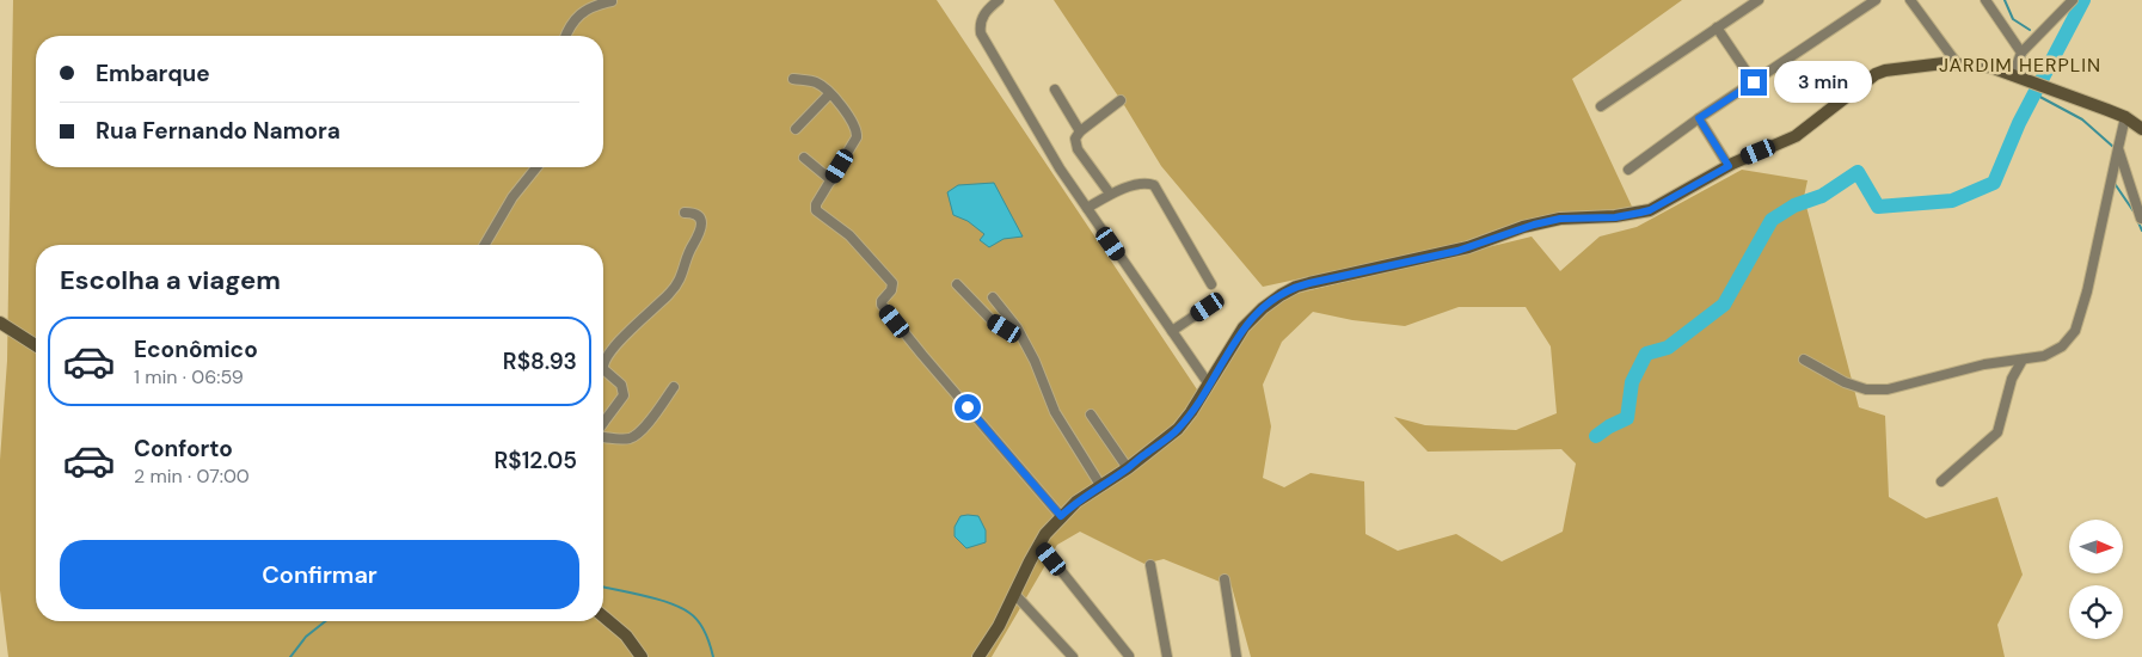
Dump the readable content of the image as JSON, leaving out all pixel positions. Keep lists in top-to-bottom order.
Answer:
{
  "districts": ["JARDIM HERPLIN"],
  "north": "right",
  "page": {
    "banner": ["Embarque", "Rua Fernando Namora"],
    "bubble": "3 min",
    "heading": "Escolha a viagem",
    "list": [
      {
        "name": "Econômico",
        "note": "1 min · 06:59",
        "value": "R$8.93"
      },
      {
        "name": "Conforto",
        "note": "2 min · 07:00",
        "value": "R$12.05"
      }
    ],
    "buttons": "Confirmar"
  }
}
